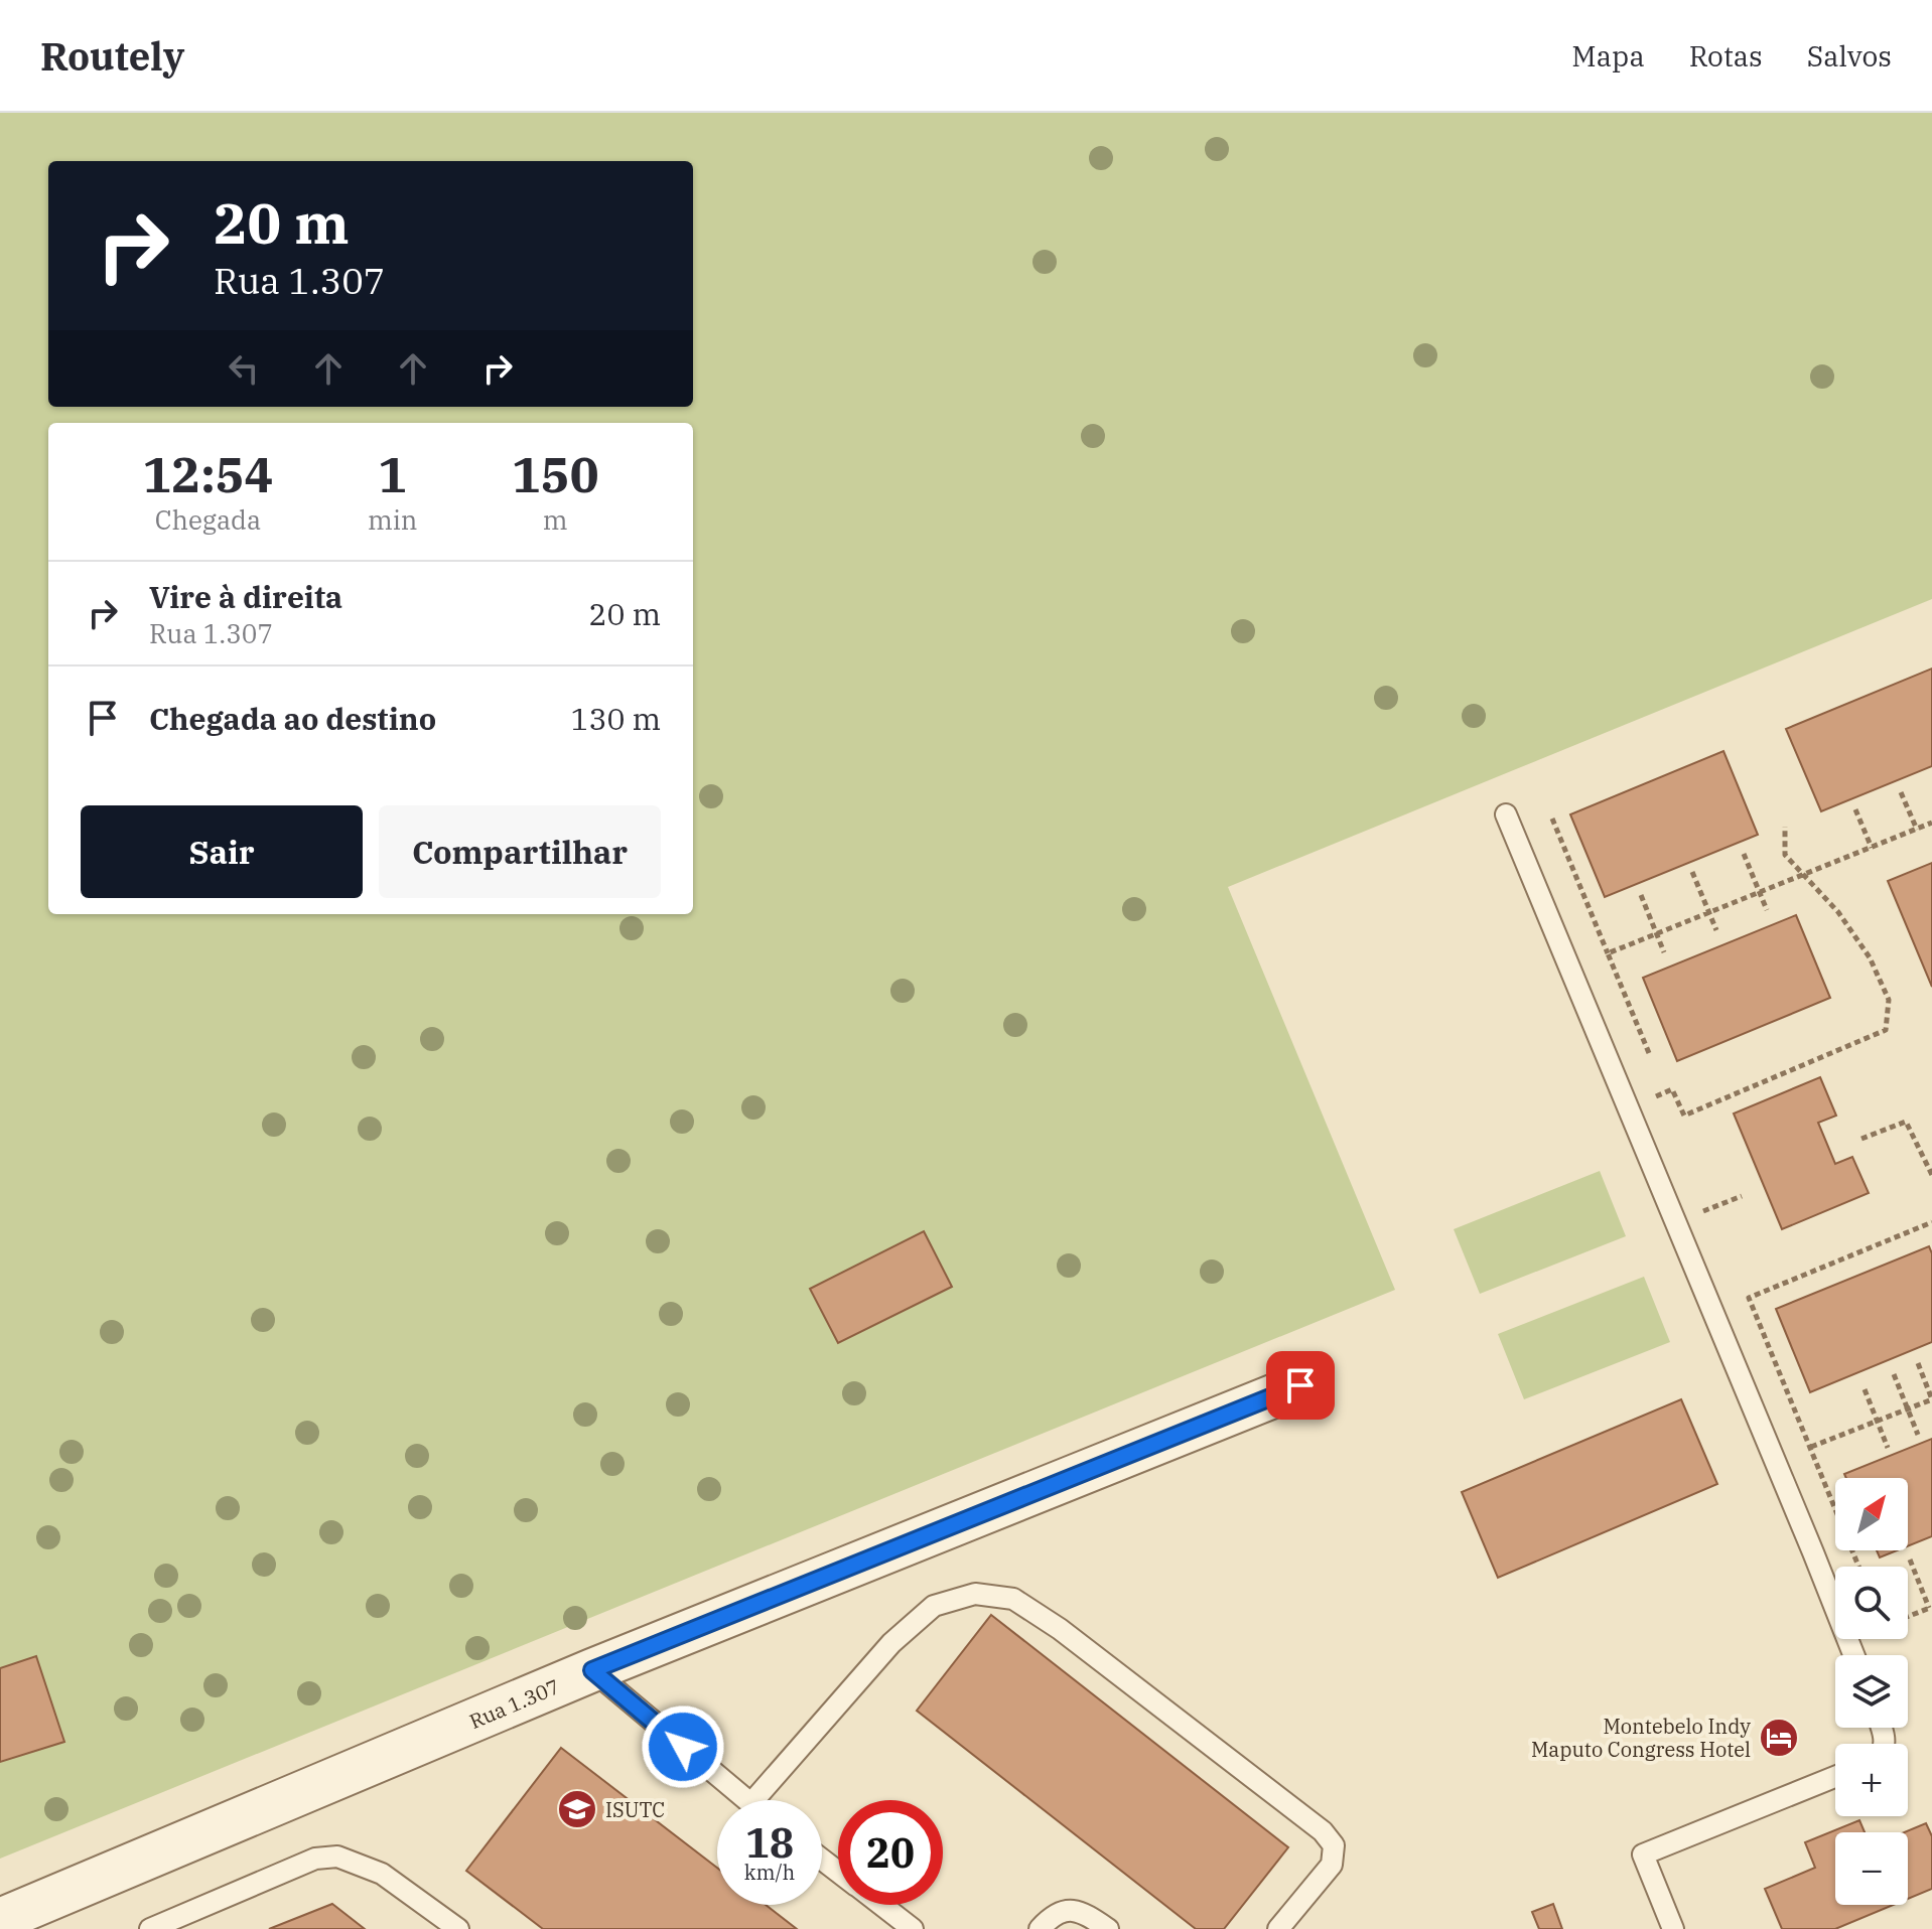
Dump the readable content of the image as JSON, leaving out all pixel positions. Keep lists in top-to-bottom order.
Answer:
{
  "streets": {
    "street": ["Rua 1.307"]
  },
  "places": {
    "hotel": ["Montebelo Indy Maputo Congress Hotel"],
    "school or university": ["ISUTC"]
  },
  "north": "top right",
  "page": {
    "header": "Routely",
    "nav": ["Mapa", "Rotas", "Salvos"],
    "turn": ["20 m", "Rua 1.307"],
    "eta": [
      "12:54",
      "Chegada",
      "1",
      "min",
      "150",
      "m"
    ],
    "list": [
      {
        "name": "Vire à direita",
        "note": "Rua 1.307",
        "value": "20 m"
      },
      {
        "name": "Chegada ao destino",
        "value": "130 m"
      }
    ],
    "buttons": ["Sair", "Compartilhar"],
    "map_buttons": ["+", "−"],
    "speed": "18 km/h",
    "limit": "20"
  }
}
